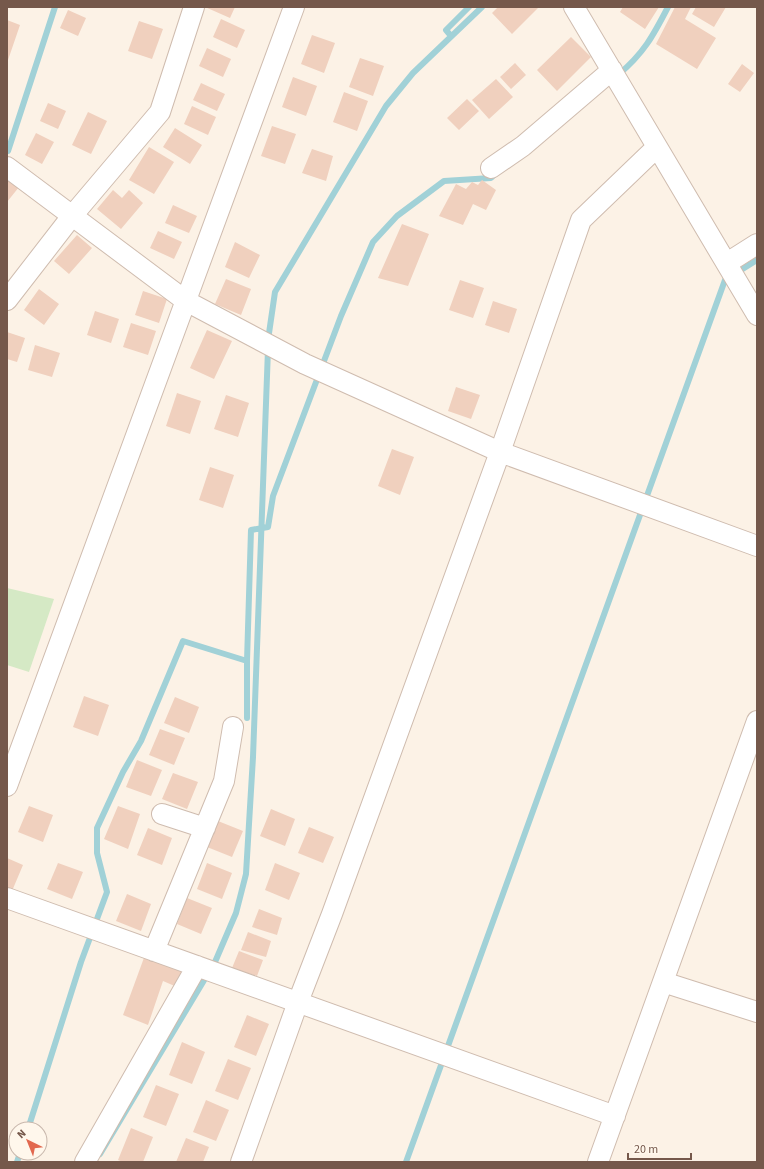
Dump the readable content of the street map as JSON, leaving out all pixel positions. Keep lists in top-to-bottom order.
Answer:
{
  "scale_bar": "20 m",
  "north": "top left"
}
